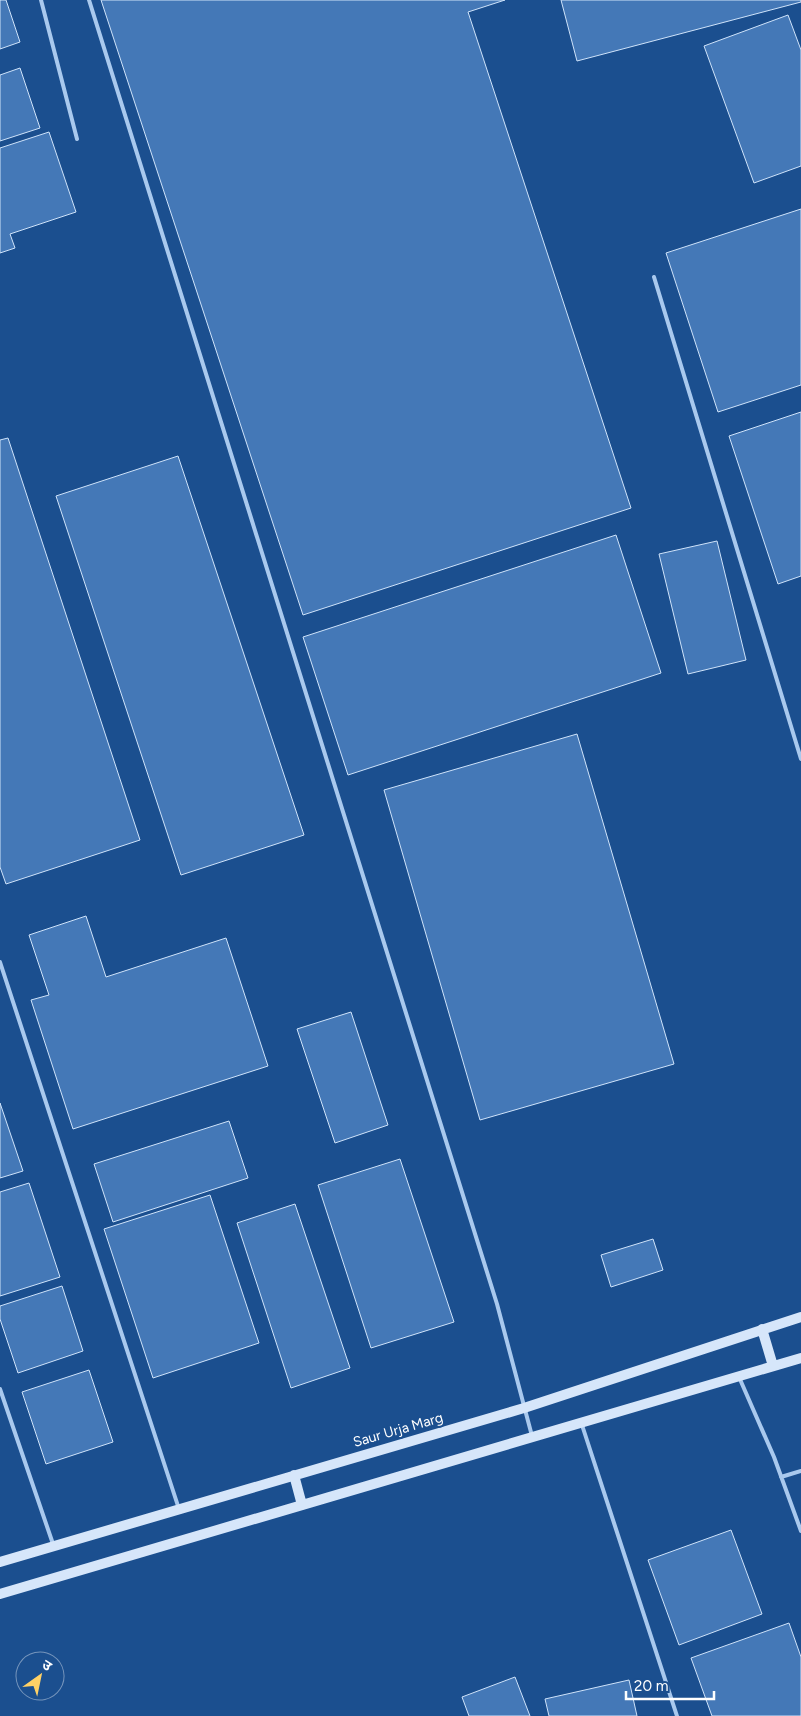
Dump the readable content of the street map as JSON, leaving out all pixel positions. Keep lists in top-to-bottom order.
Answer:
{
  "streets": {
    "street": ["Saur Urja Marg"]
  },
  "scale_bar": "20 m",
  "north": "top right"
}
